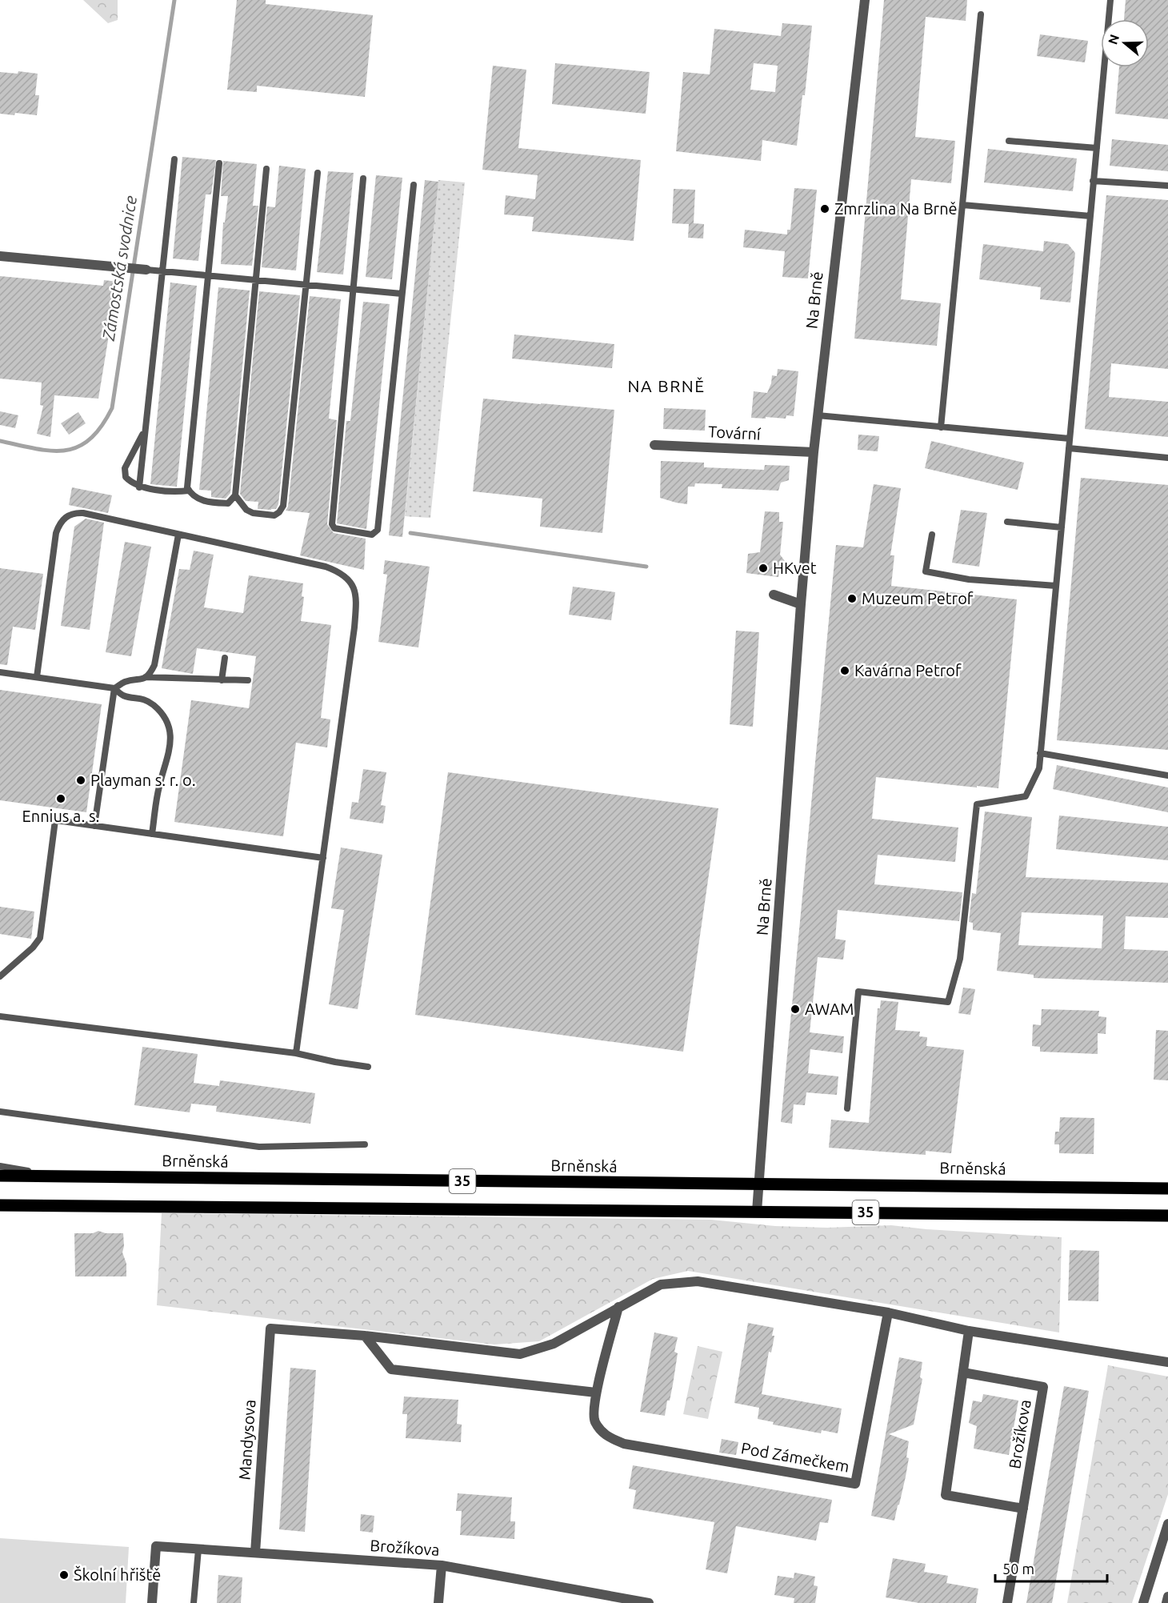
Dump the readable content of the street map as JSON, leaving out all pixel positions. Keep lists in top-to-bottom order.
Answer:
{
  "streets": {
    "main road": ["Brněnská", "35"],
    "street": [
      "Na Brně",
      "Tovární",
      "Brožíkova",
      "Mandysova",
      "Pod Zámečkem"
    ]
  },
  "crossings": [
    ["Na Brně", "Tovární"],
    ["Na Brně", "Brněnská"],
    ["Na Brně", "35"],
    ["Brožíkova", "Mandysova"]
  ],
  "districts": ["NA BRNĚ"],
  "water": ["Zámostská svodnice"],
  "places": [
    "Zmrzlina Na Brně",
    "HKvet",
    "Muzeum Petrof",
    "Kavárna Petrof",
    "Playman s. r. o.",
    "Ennius a. s.",
    "AWAM",
    "Školní hřiště"
  ],
  "scale_bar": "50 m",
  "north": "left"
}
